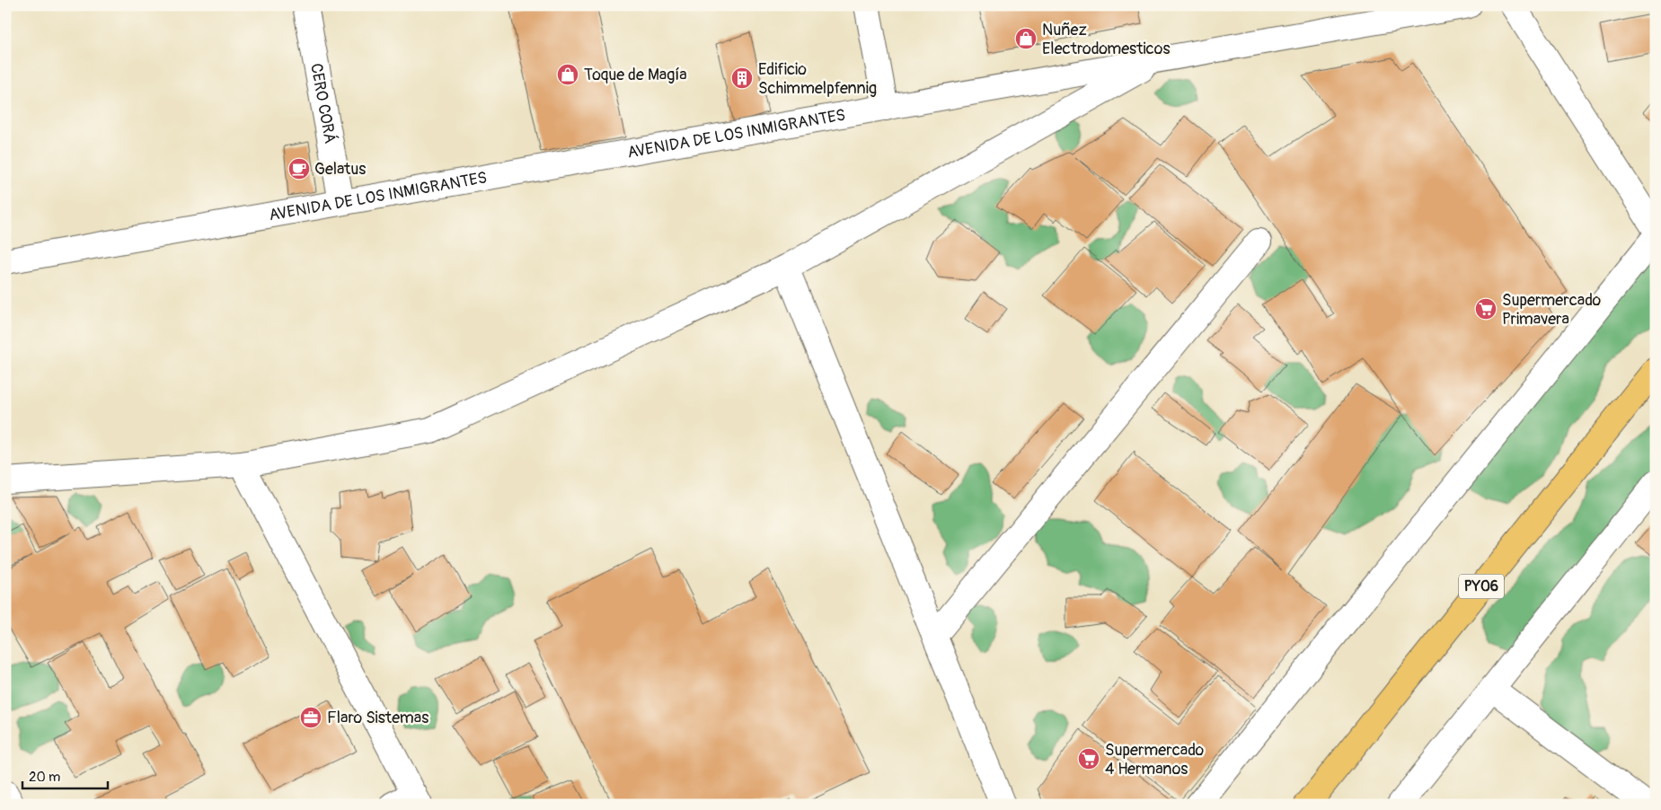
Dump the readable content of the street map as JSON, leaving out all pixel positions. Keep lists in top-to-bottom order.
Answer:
{
  "streets": {
    "highway": ["PY06"],
    "street": ["CERO CORÁ", "AVENIDA DE LOS INMIGRANTES"]
  },
  "crossings": [
    ["CERO CORÁ", "AVENIDA DE LOS INMIGRANTES"]
  ],
  "places": {
    "shop": ["Nuñez Electrodomesticos", "Toque de Magía"],
    "building": ["Edificio Schimmelpfennig"],
    "cafe": ["Gelatus"],
    "supermarket": ["Supermercado Primavera", "Supermercado 4 Hermanos"],
    "office": ["Flaro Sistemas"]
  },
  "scale_bar": "20 m"
}
